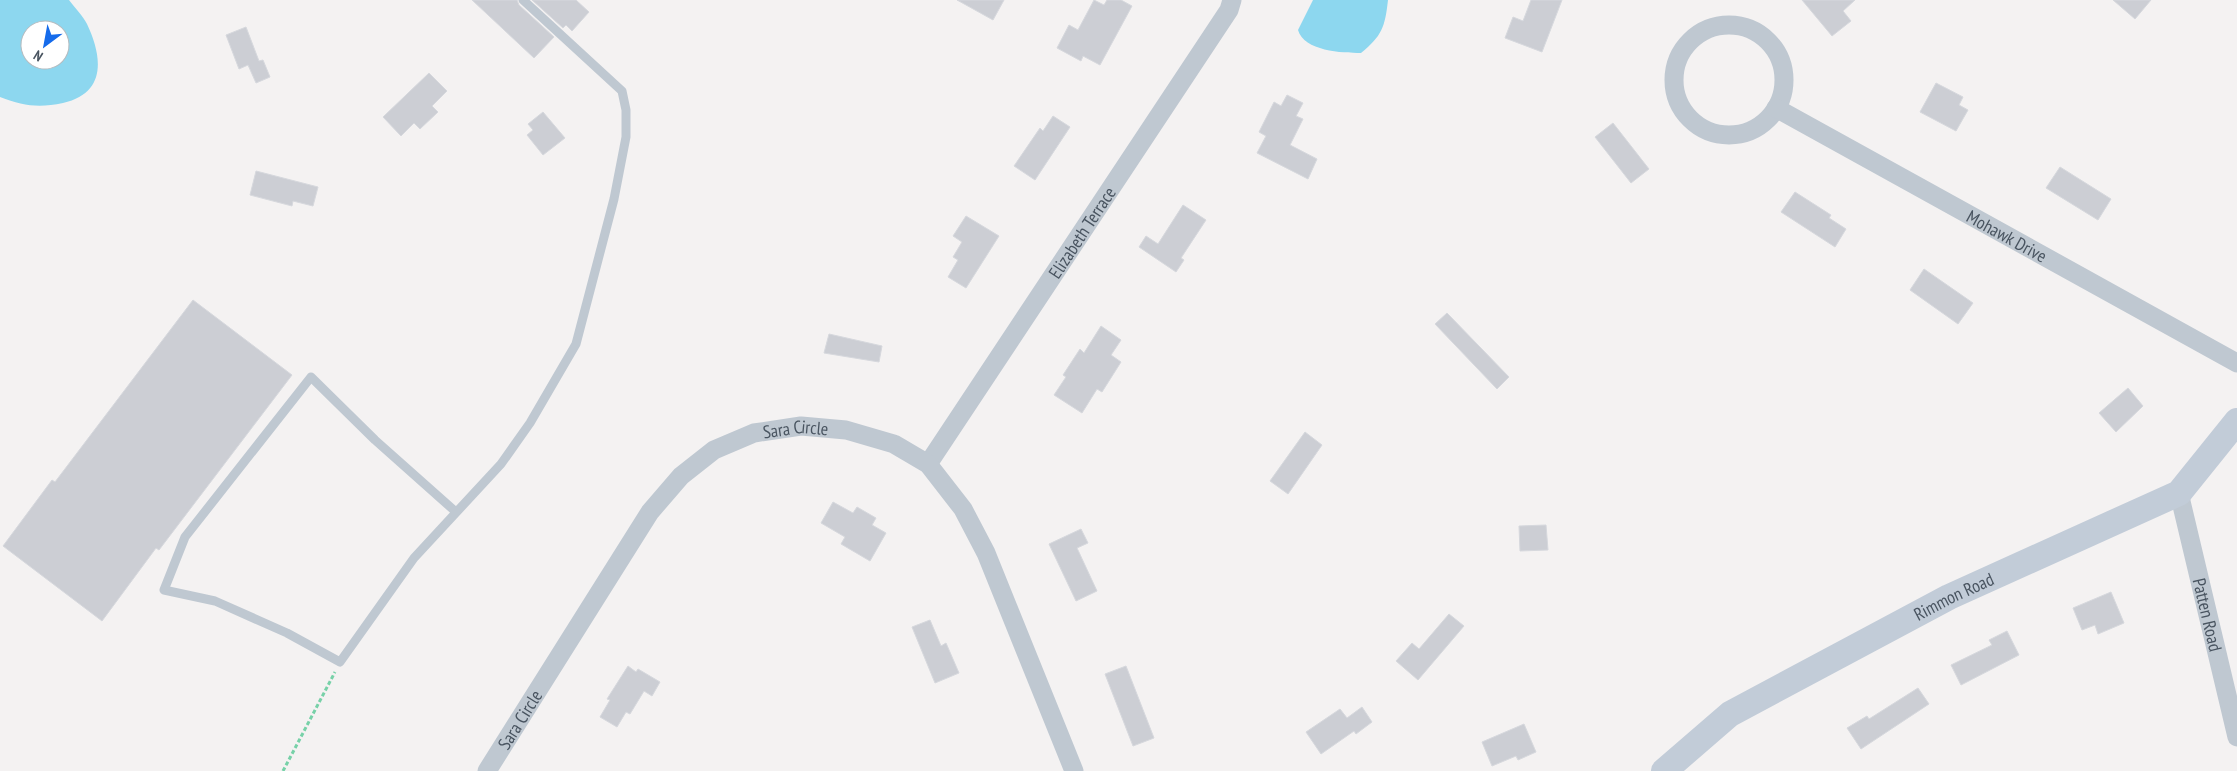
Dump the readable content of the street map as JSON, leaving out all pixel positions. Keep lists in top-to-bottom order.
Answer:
{
  "streets": {
    "street": [
      "Elizabeth Terrace",
      "Mohawk Drive",
      "Sara Circle",
      "Rimmon Road",
      "Patten Road"
    ]
  },
  "crossings": [
    ["Elizabeth Terrace", "Sara Circle"],
    ["Rimmon Road", "Patten Road"]
  ],
  "north": "bottom left"
}
